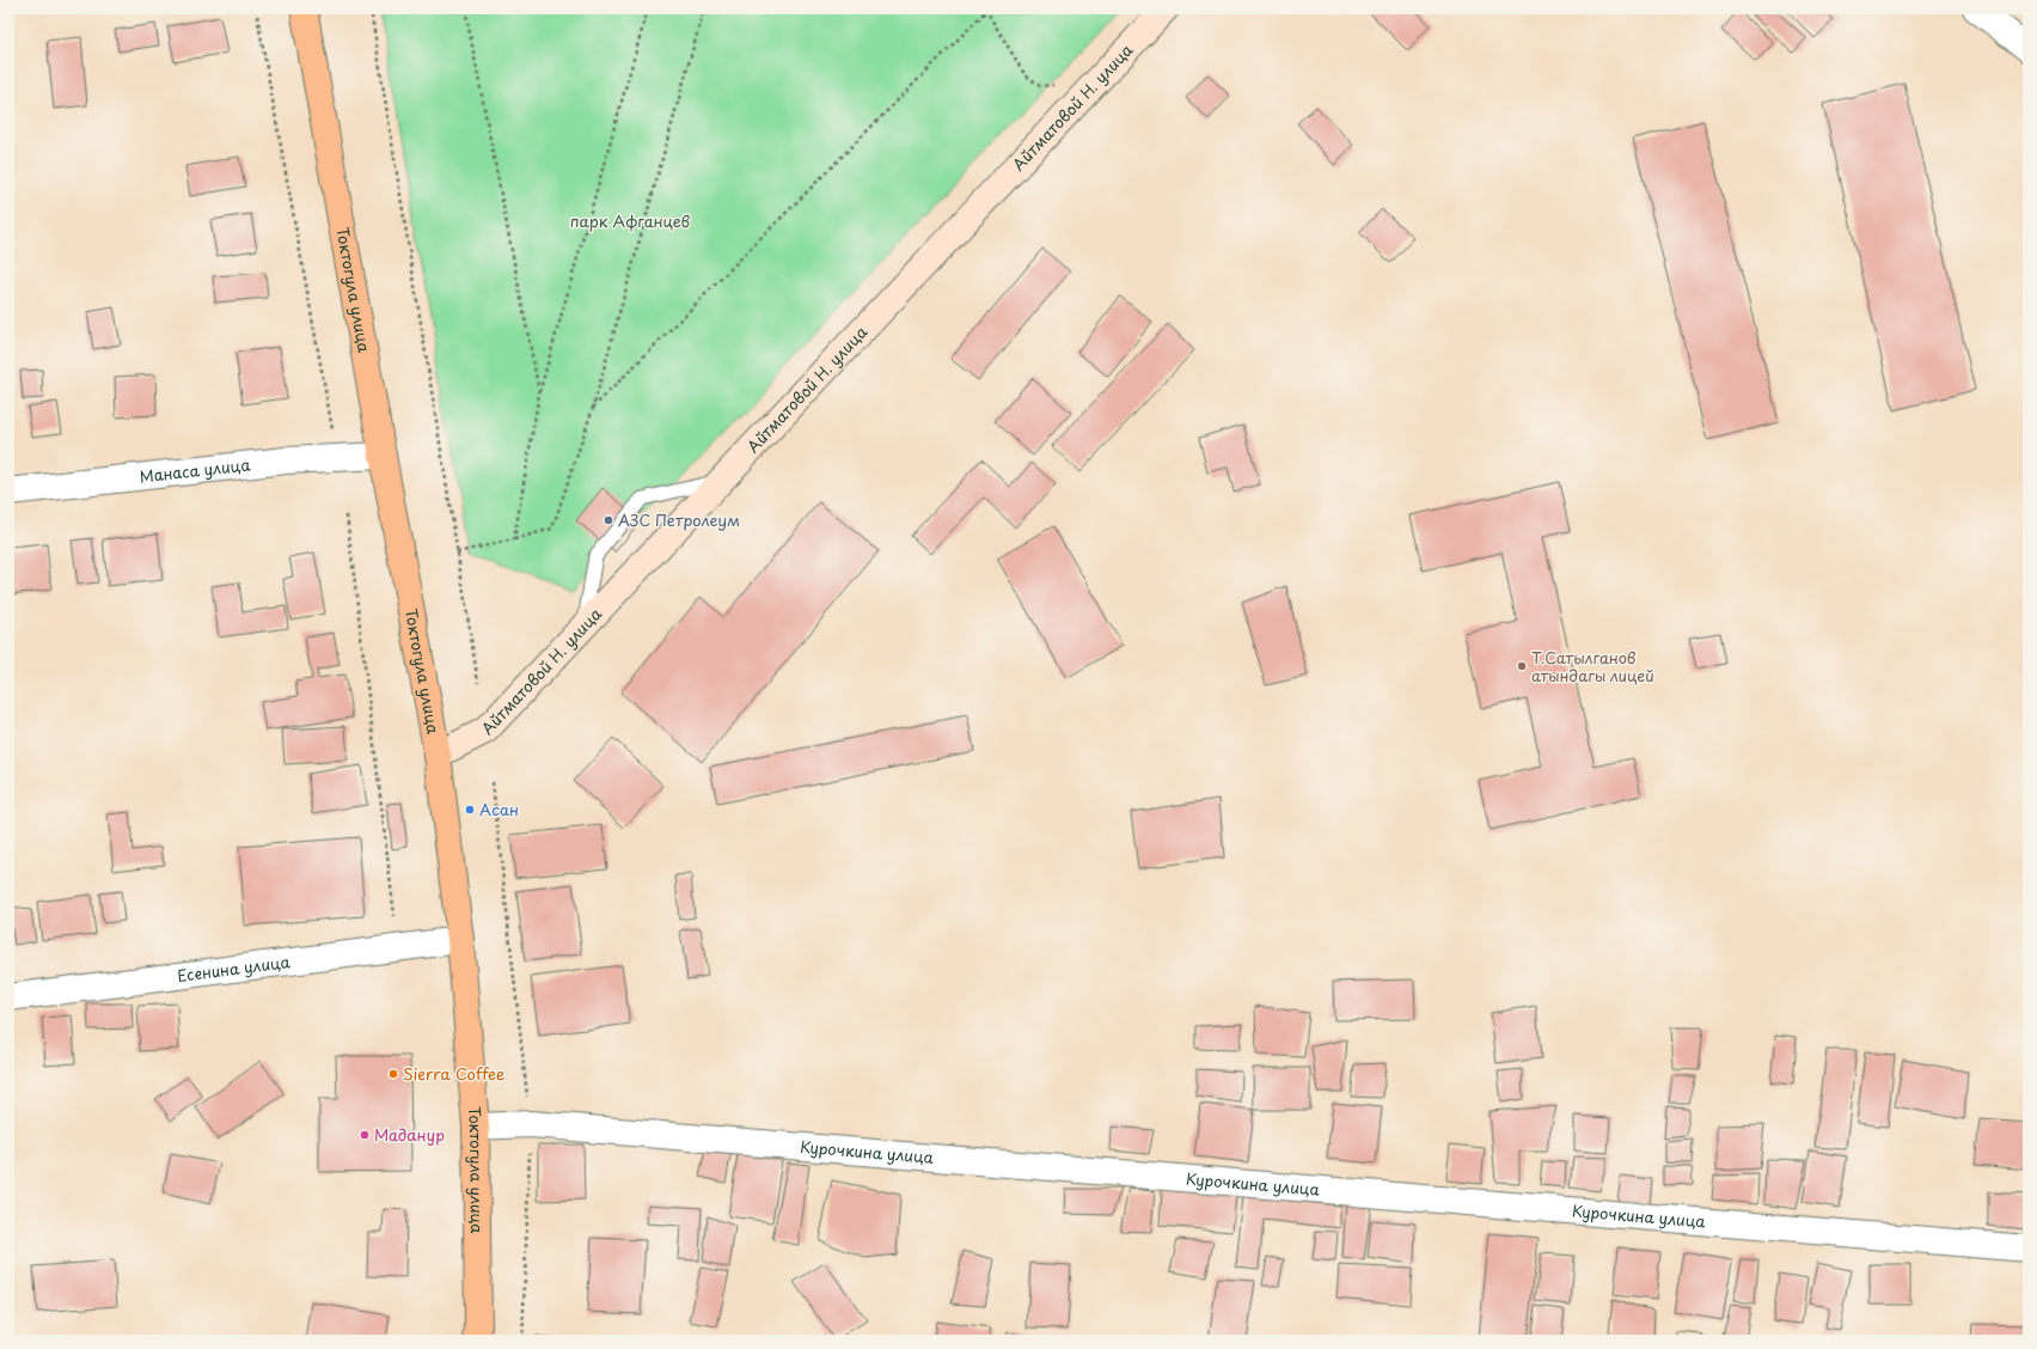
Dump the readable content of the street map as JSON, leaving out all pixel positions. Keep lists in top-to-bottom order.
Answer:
{
  "streets": {
    "highway": ["Токтогула улица"],
    "main road": ["Айтматовой Н. улица"],
    "street": ["Манаса улица", "Есенина улица", "Курочкина улица"]
  },
  "crossings": [
    ["Айтматовой Н. улица", "Токтогула улица"],
    ["Токтогула улица", "Манаса улица"],
    ["Токтогула улица", "Есенина улица"],
    ["Токтогула улица", "Курочкина улица"]
  ],
  "parks": ["парк Афганцев"],
  "places": [
    "АЗС Петролеум",
    "Т.Сатылганов атындагы лицей",
    "Асан",
    "Sierra Coffee",
    "Маданур"
  ]
}
